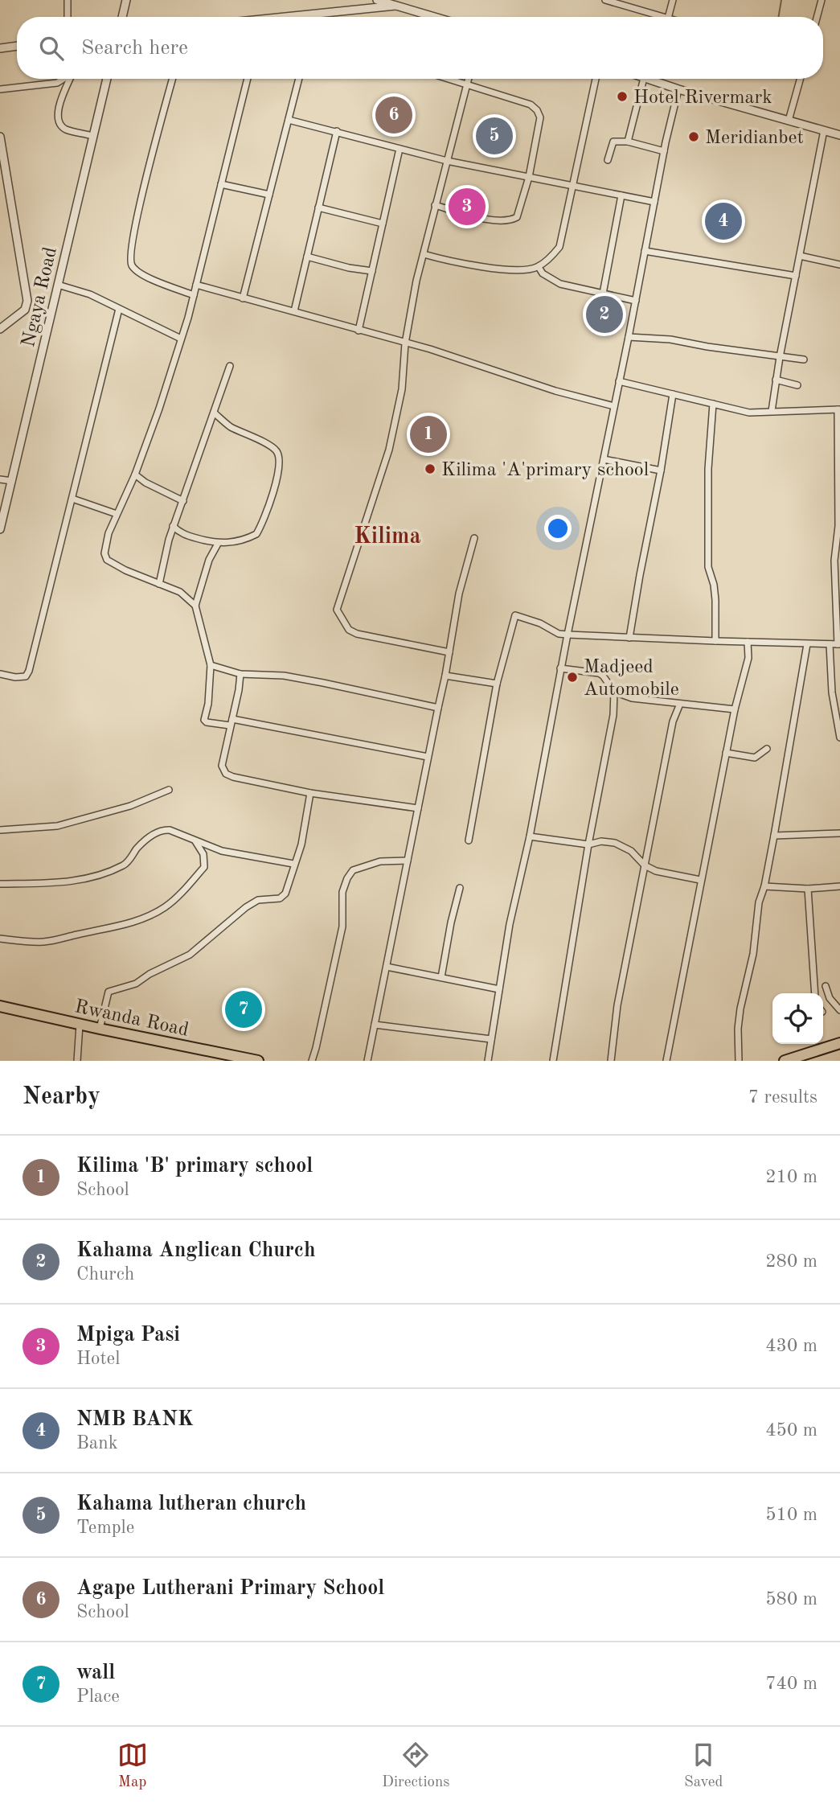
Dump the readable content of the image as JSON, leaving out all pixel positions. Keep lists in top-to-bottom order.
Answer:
{
  "streets": {
    "highway": ["Rwanda Road"],
    "street": ["Ngaya Road"]
  },
  "districts": ["Kilima"],
  "places": [
    "Hotel Rivermark",
    "Meridianbet",
    "Kilima 'A'primary school",
    "Madjeed Automobile"
  ],
  "page": {
    "search": "Search here",
    "pins": [
      "6",
      "5",
      "3",
      "4",
      "2",
      "1",
      "7"
    ],
    "heading": ["Nearby", "7 results"],
    "list": [
      {
        "mark": "1",
        "name": "Kilima 'B' primary school",
        "note": "School",
        "value": "210 m"
      },
      {
        "mark": "2",
        "name": "Kahama Anglican Church",
        "note": "Church",
        "value": "280 m"
      },
      {
        "mark": "3",
        "name": "Mpiga Pasi",
        "note": "Hotel",
        "value": "430 m"
      },
      {
        "mark": "4",
        "name": "NMB BANK",
        "note": "Bank",
        "value": "450 m"
      },
      {
        "mark": "5",
        "name": "Kahama lutheran church",
        "note": "Temple",
        "value": "510 m"
      },
      {
        "mark": "6",
        "name": "Agape Lutherani Primary School",
        "note": "School",
        "value": "580 m"
      },
      {
        "mark": "7",
        "name": "wall",
        "note": "Place",
        "value": "740 m"
      }
    ],
    "nav": ["Map", "Directions", "Saved"]
  }
}
